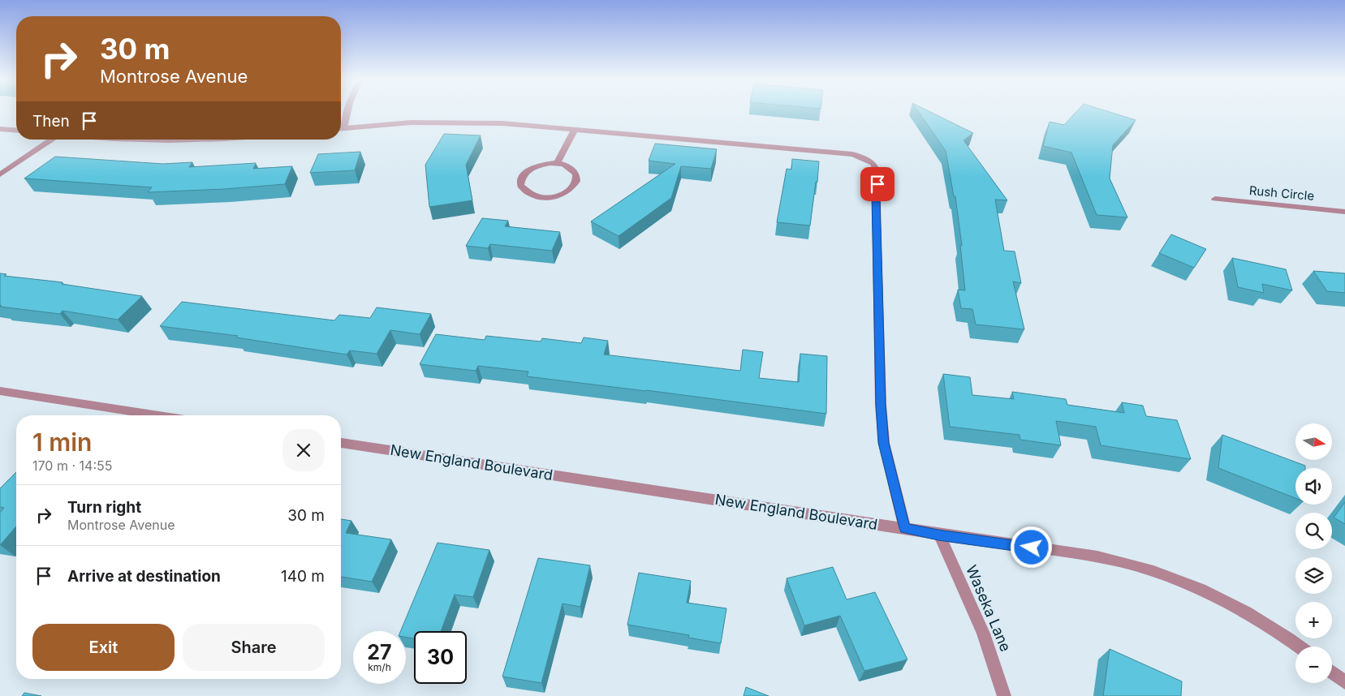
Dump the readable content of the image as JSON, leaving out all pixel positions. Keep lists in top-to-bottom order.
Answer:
{
  "streets": {
    "street": ["Rush Circle", "New England Boulevard", "Waseka Lane"]
  },
  "crossings": [
    ["New England Boulevard", "Waseka Lane"]
  ],
  "north": "right",
  "page": {
    "turn": ["30 m", "Montrose Avenue"],
    "then": "Then",
    "heading": ["1 min", "170 m · 14:55"],
    "map_buttons": ["+", "−"],
    "list": [
      {
        "name": "Turn right",
        "note": "Montrose Avenue",
        "value": "30 m"
      },
      {
        "name": "Arrive at destination",
        "value": "140 m"
      }
    ],
    "buttons": ["Exit", "Share"],
    "speed": "27 km/h",
    "limit": "30"
  }
}
